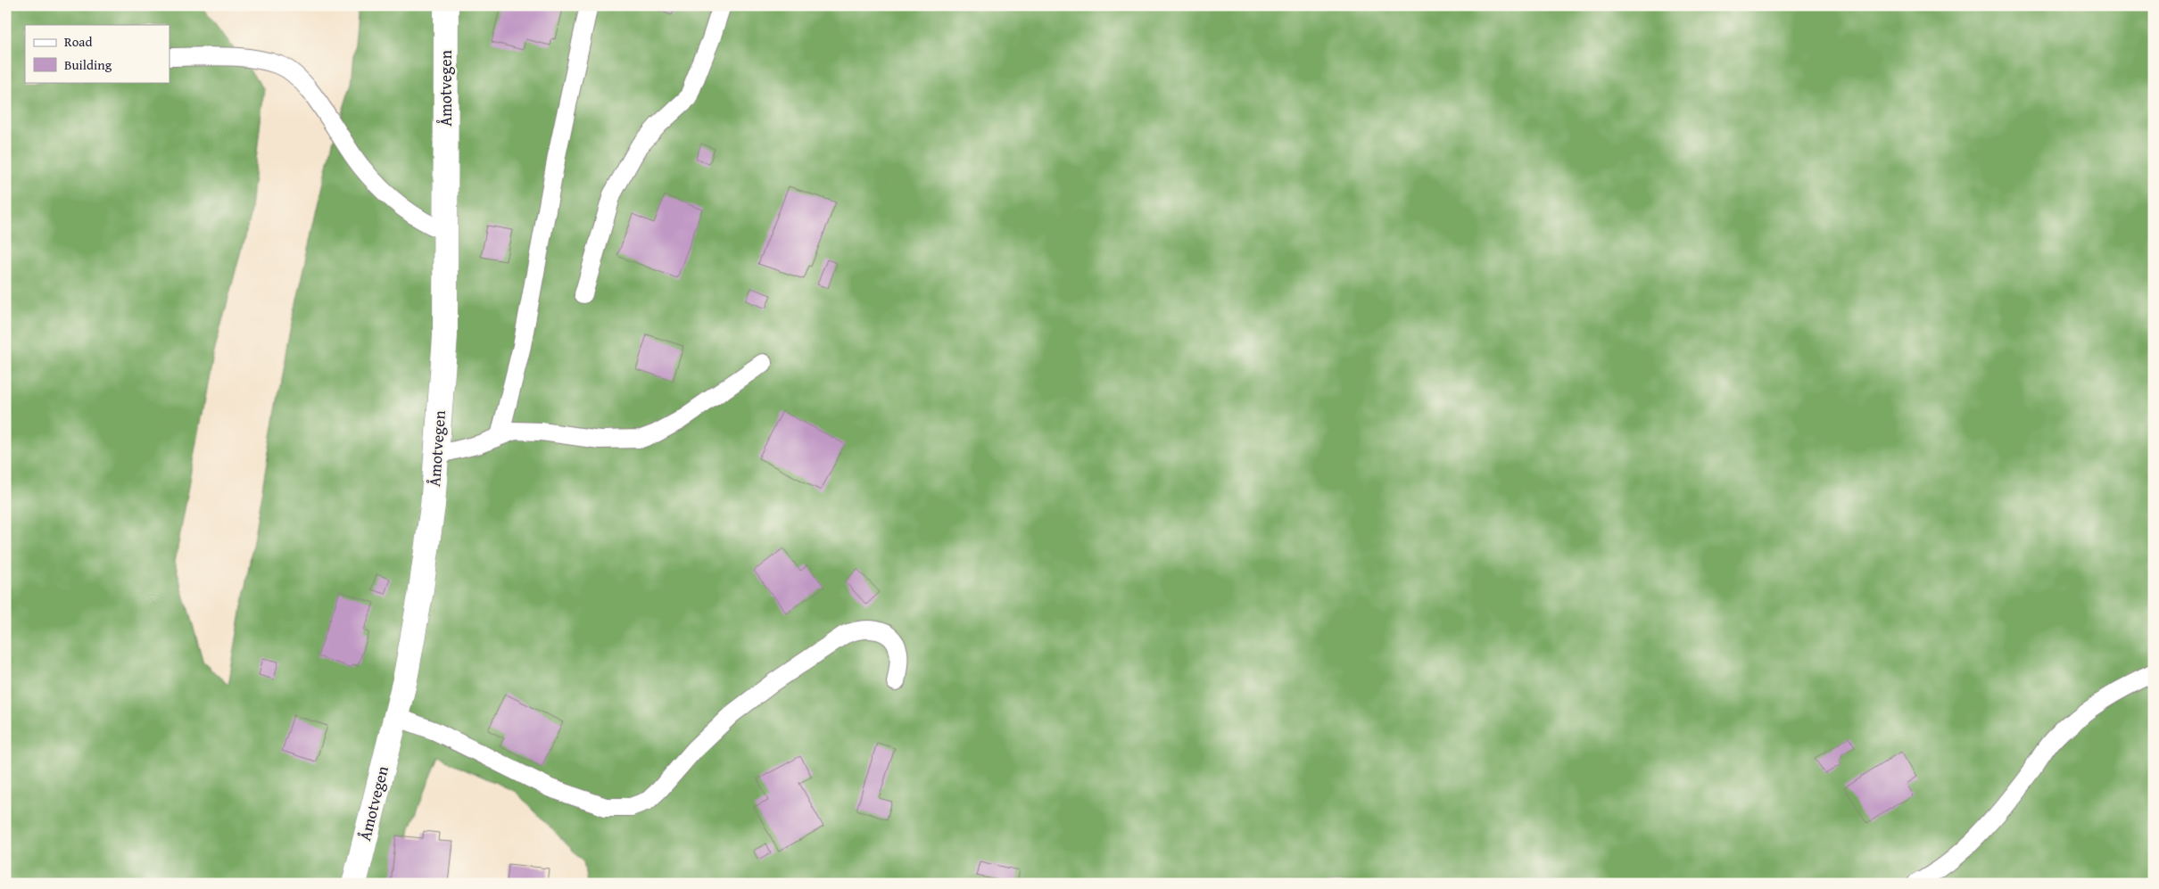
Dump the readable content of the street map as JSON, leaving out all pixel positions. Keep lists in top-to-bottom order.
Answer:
{
  "streets": {
    "main road": ["Åmotvegen"]
  },
  "legend": ["Road", "Building"]
}
